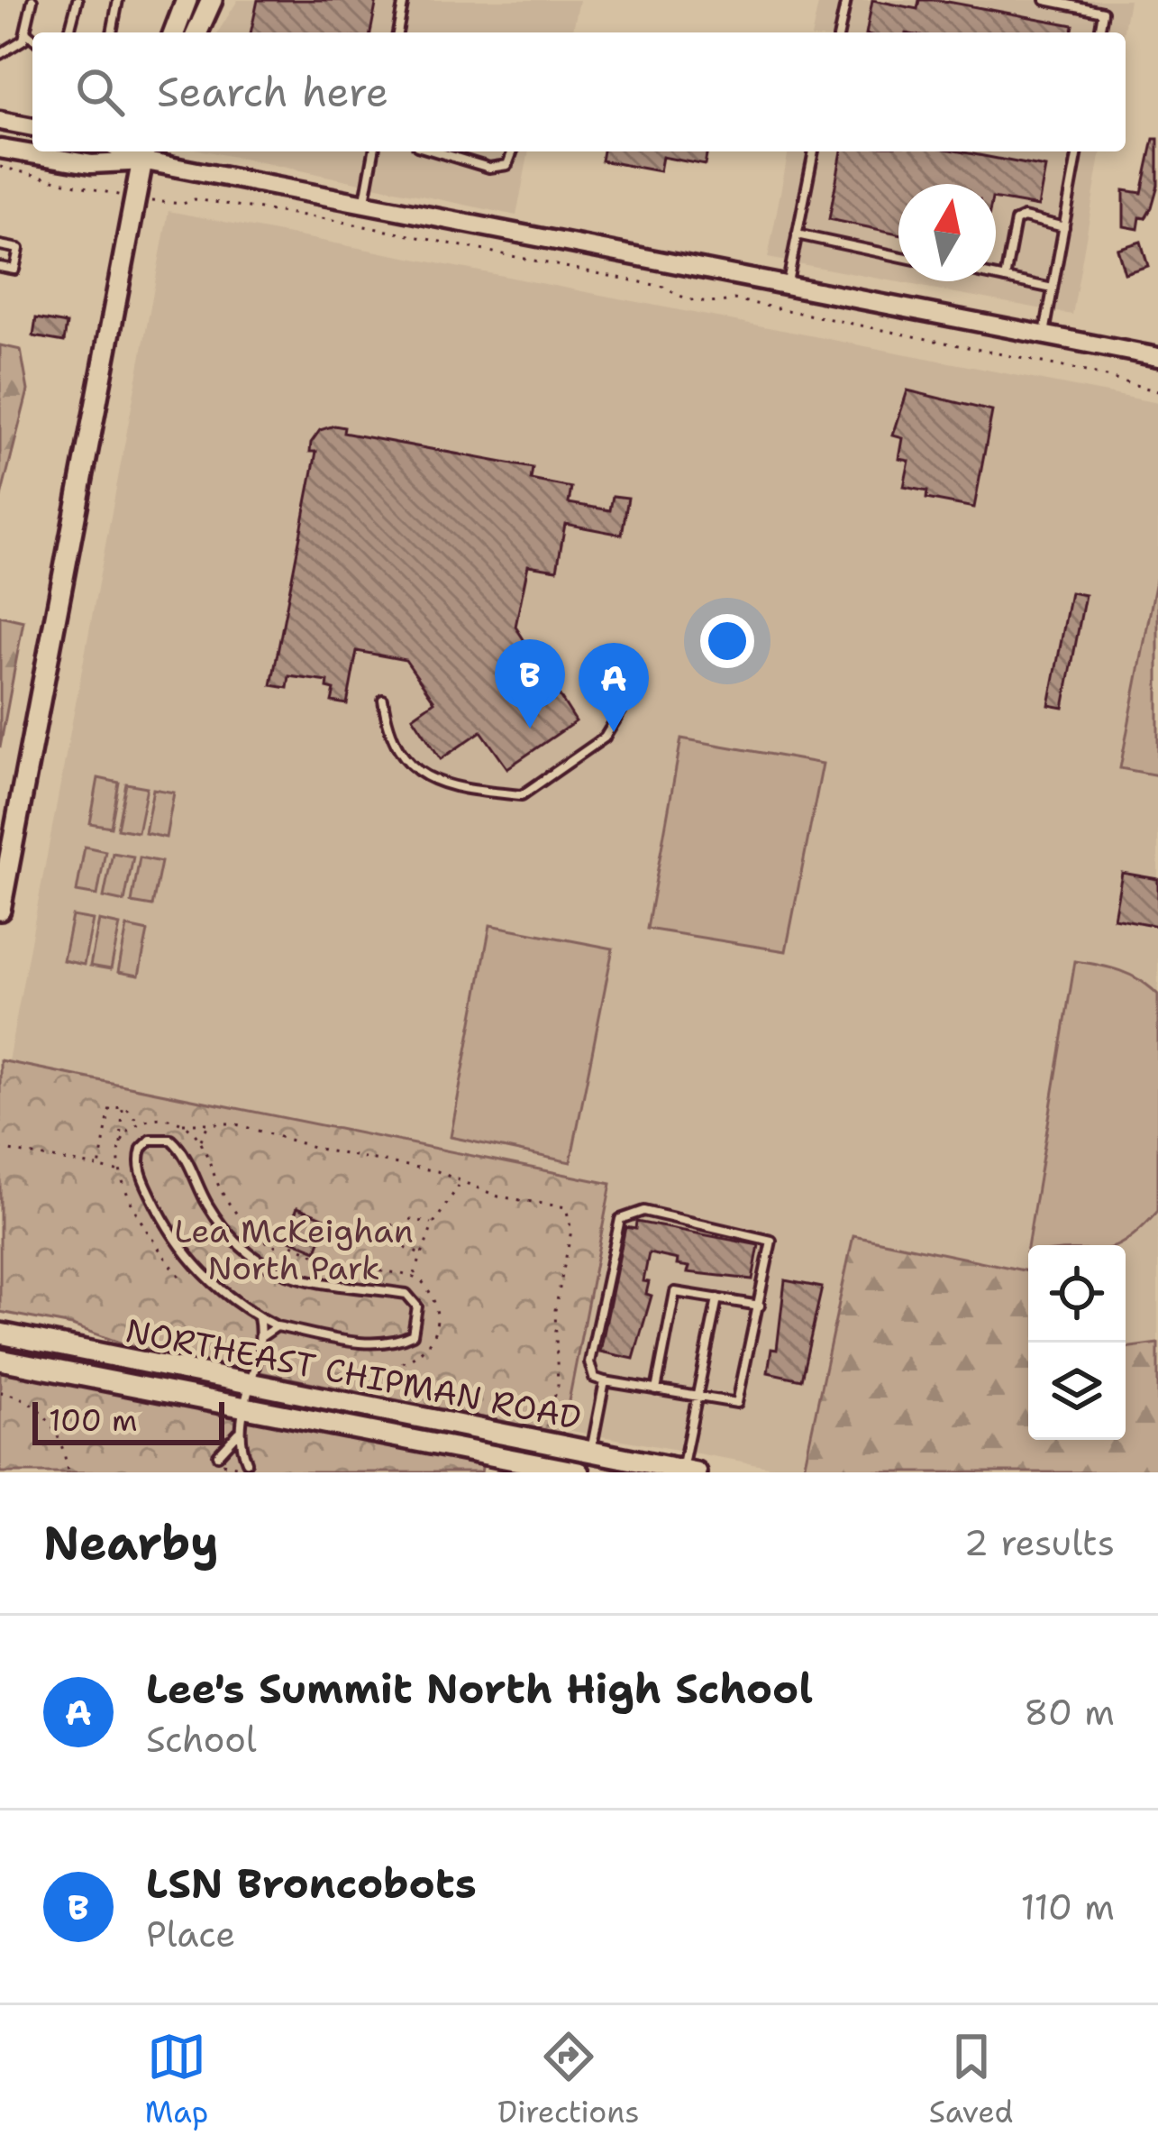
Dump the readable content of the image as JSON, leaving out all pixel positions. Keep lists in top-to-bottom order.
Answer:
{
  "streets": {
    "main road": ["NORTHEAST CHIPMAN ROAD"]
  },
  "parks": ["Lea McKeighan North Park"],
  "scale_bar": "100 m",
  "north": "top",
  "page": {
    "search": "Search here",
    "pins": ["B", "A"],
    "scale": "100 m",
    "heading": ["Nearby", "2 results"],
    "list": [
      {
        "mark": "A",
        "name": "Lee's Summit North High School",
        "note": "School",
        "value": "80 m"
      },
      {
        "mark": "B",
        "name": "LSN Broncobots",
        "note": "Place",
        "value": "110 m"
      }
    ],
    "nav": ["Map", "Directions", "Saved"]
  }
}
